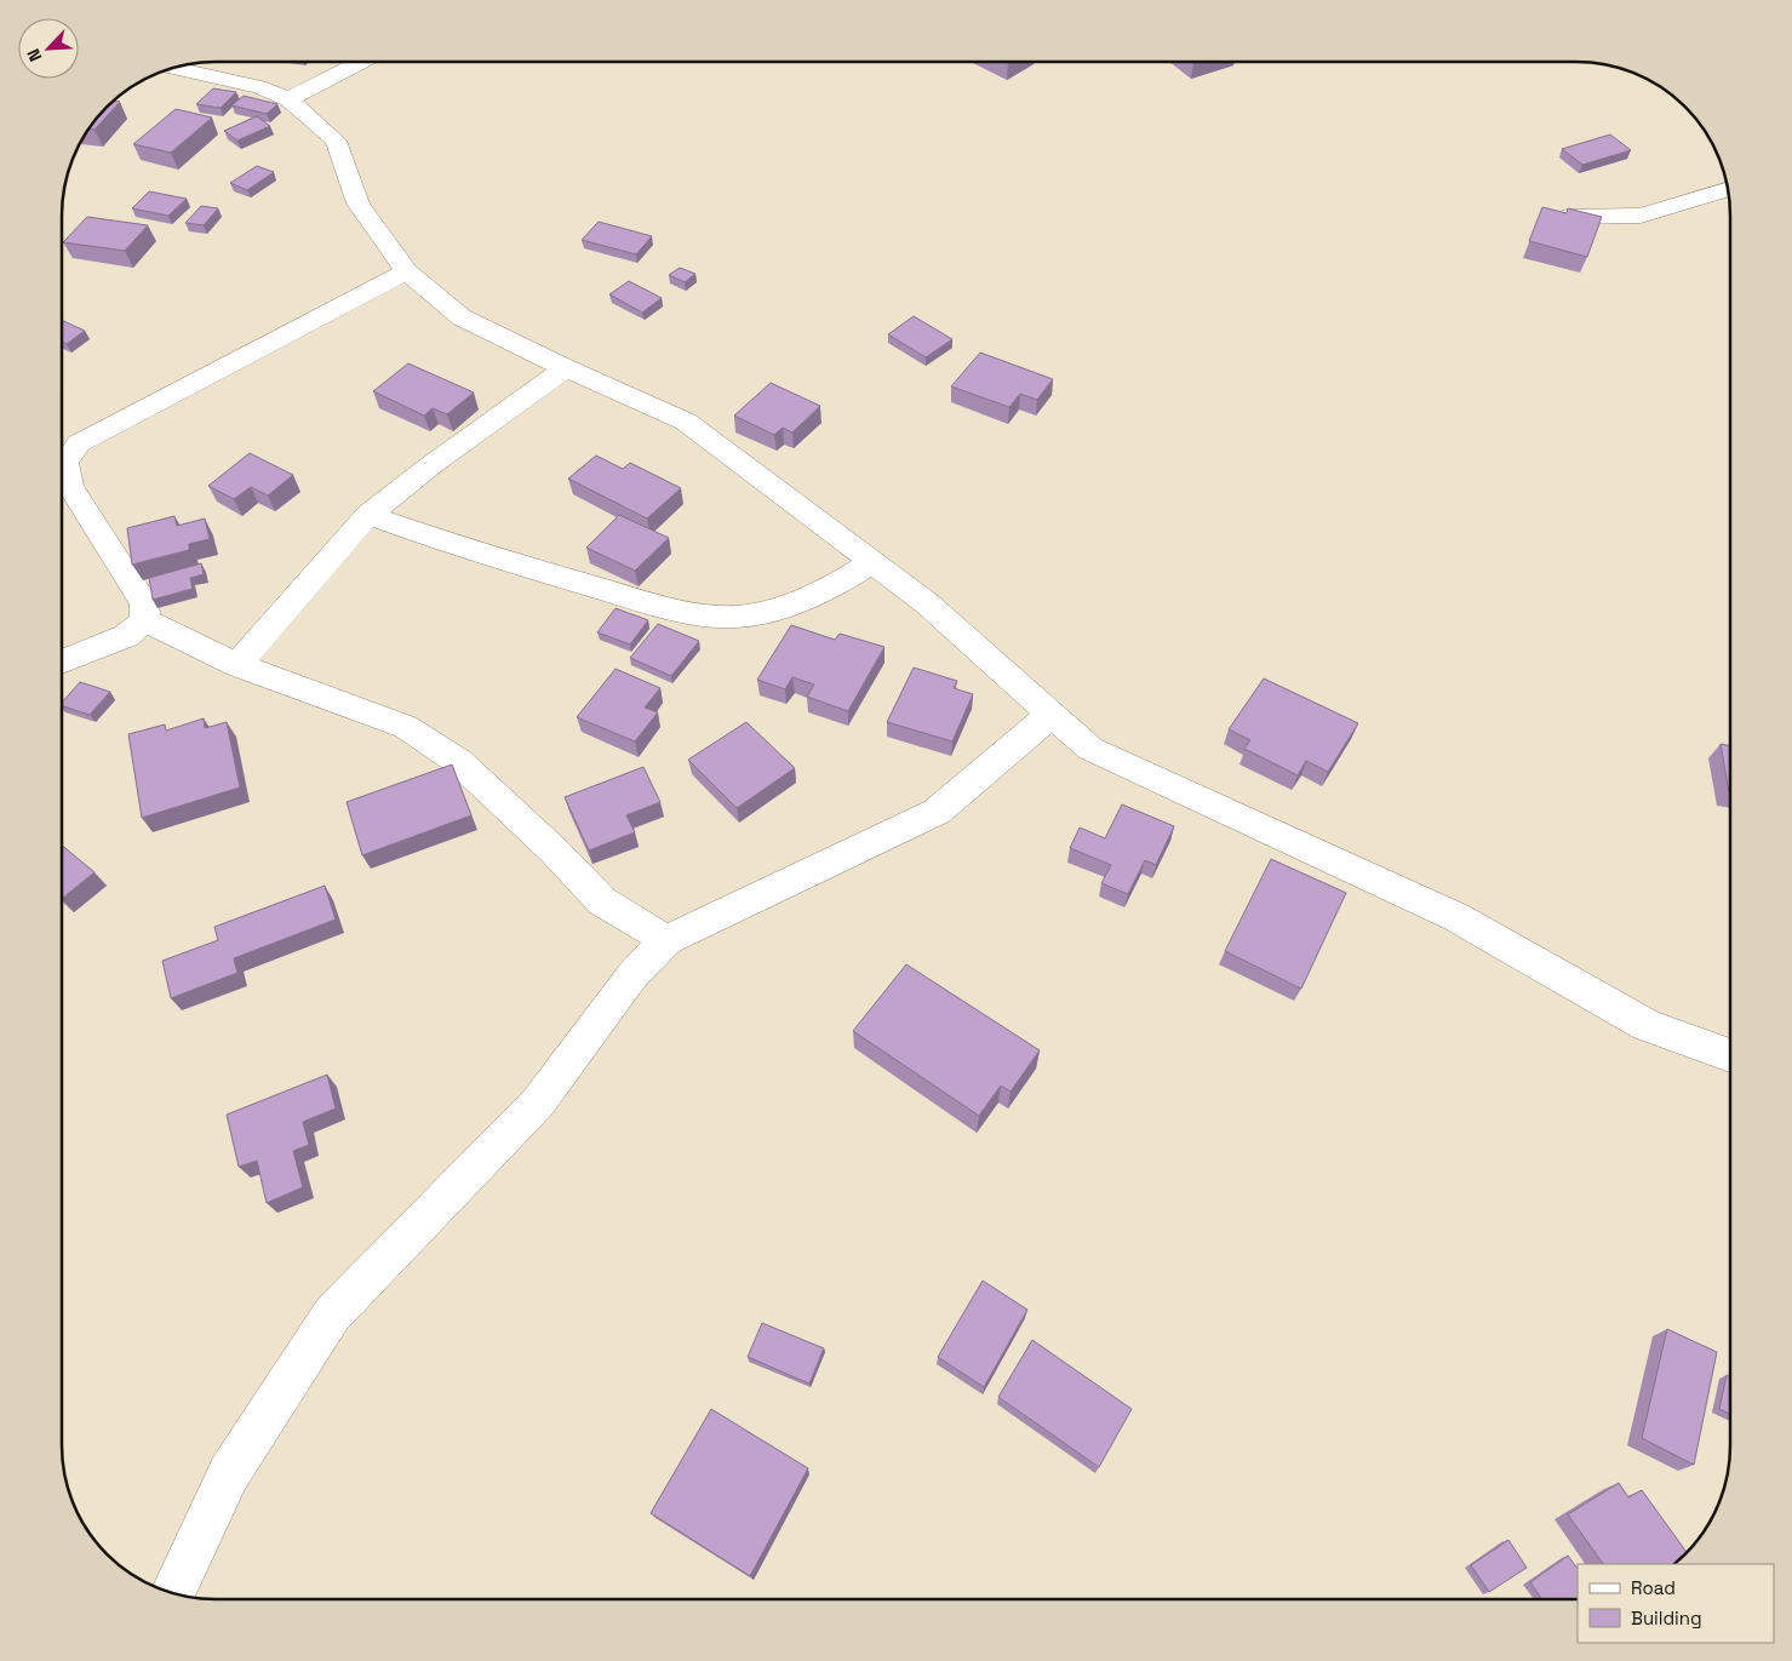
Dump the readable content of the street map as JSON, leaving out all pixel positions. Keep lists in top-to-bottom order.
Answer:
{
  "legend": ["Road", "Building"],
  "north": "bottom left"
}
